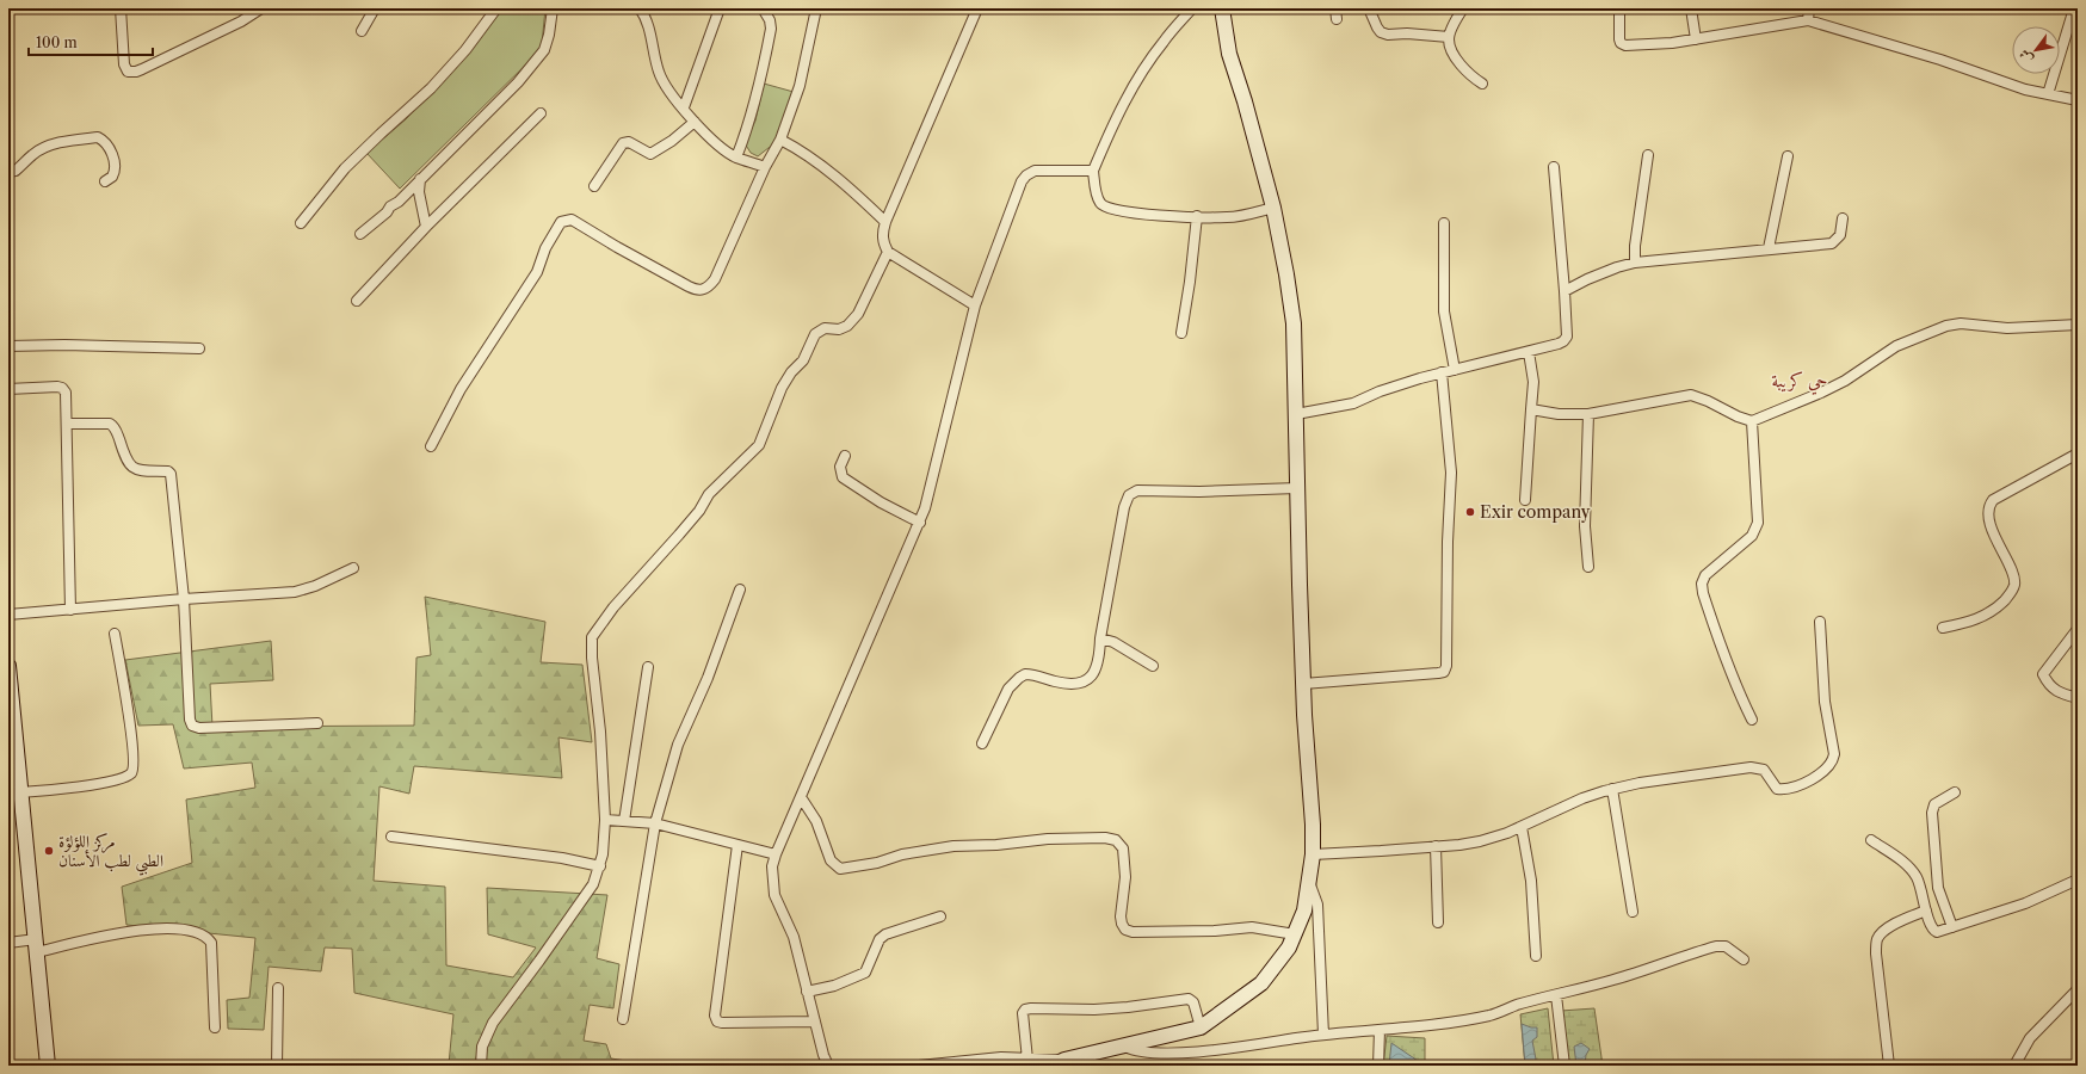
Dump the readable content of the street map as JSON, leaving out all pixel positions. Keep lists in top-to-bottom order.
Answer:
{
  "districts": ["حي كريبة"],
  "places": ["Exir company", "مركز اللؤلؤة الطبي لطب الأسنان"],
  "scale_bar": "100 m",
  "north": "bottom left"
}
